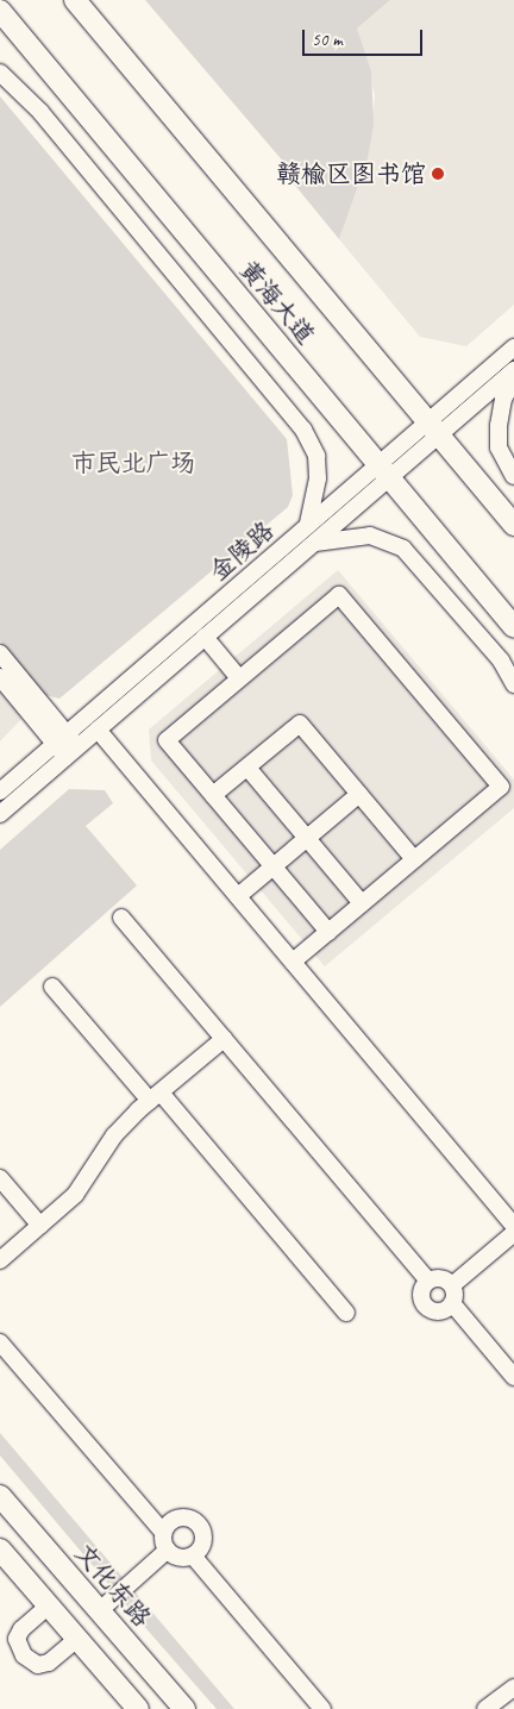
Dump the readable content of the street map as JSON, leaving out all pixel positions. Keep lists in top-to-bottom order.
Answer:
{
  "streets": {
    "main road": ["黄海大道", "文化东路"],
    "street": ["金陵路"]
  },
  "crossings": [
    ["黄海大道", "金陵路"]
  ],
  "parks": ["市民北广场"],
  "places": ["赣榆区图书馆"],
  "scale_bar": "50 m"
}
